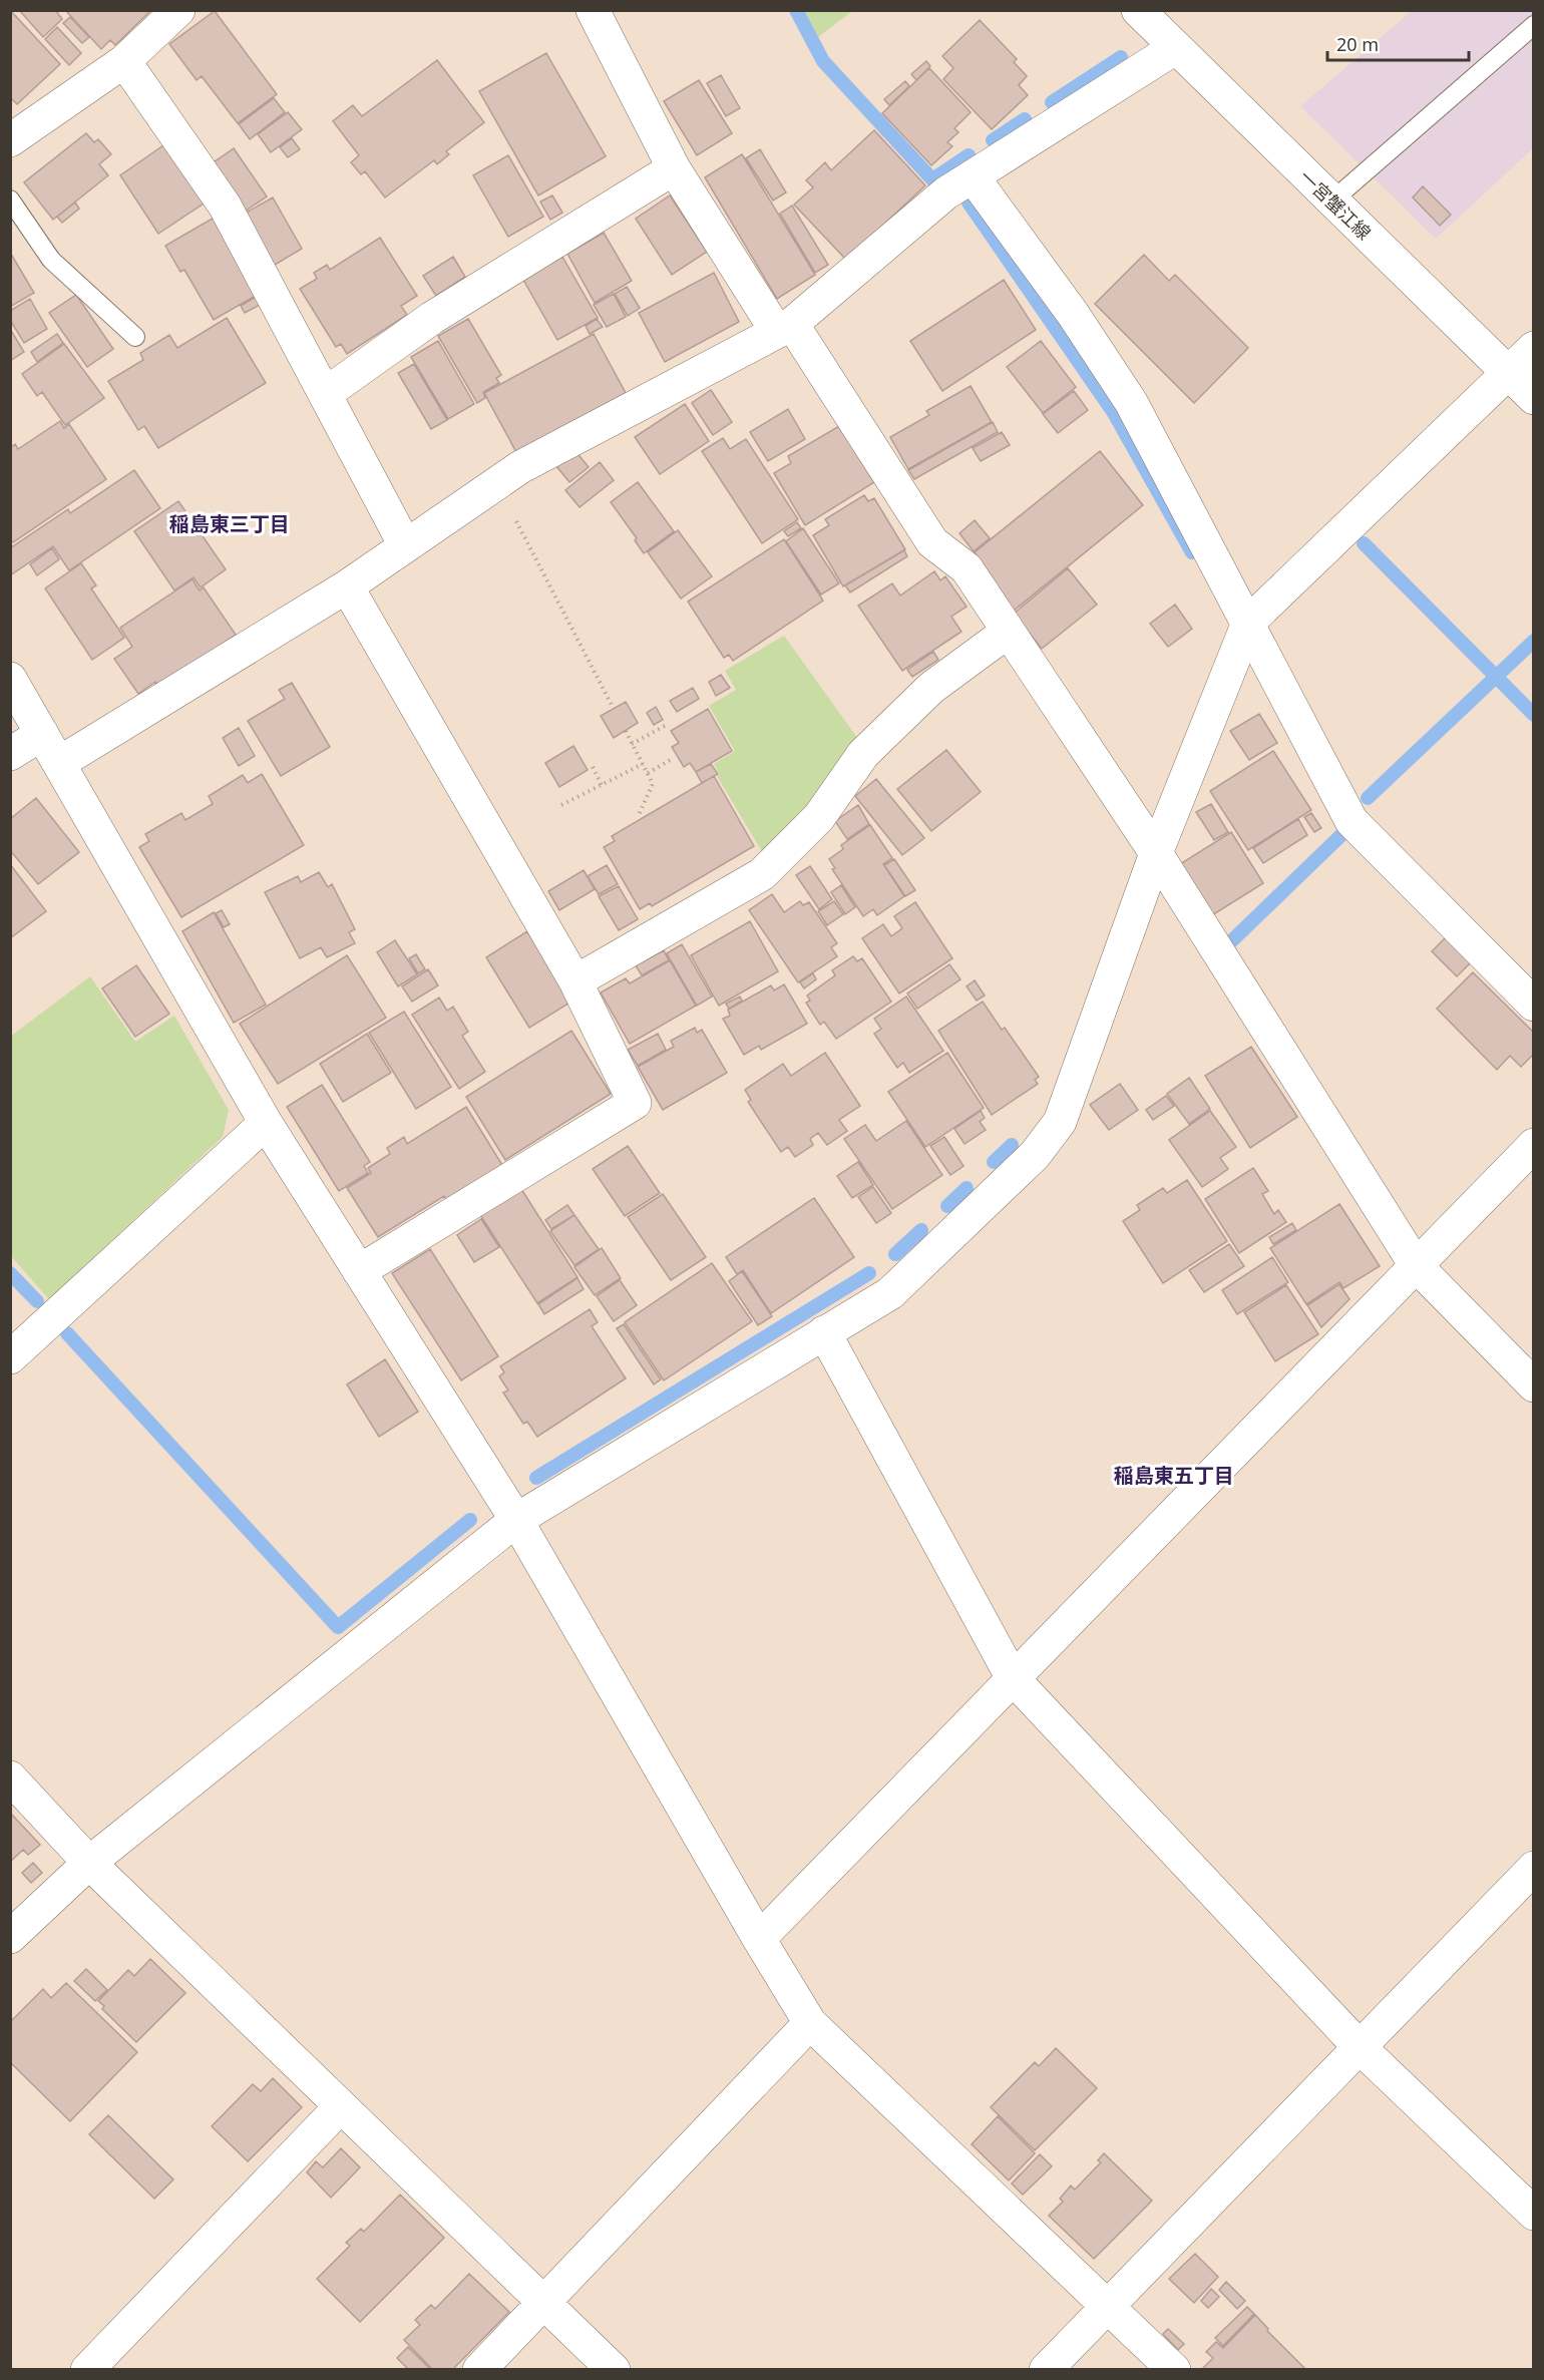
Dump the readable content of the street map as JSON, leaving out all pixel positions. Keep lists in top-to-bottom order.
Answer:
{
  "streets": {
    "street": ["一宮蟹江線"]
  },
  "districts": ["稲島東三丁目", "稲島東五丁目"],
  "scale_bar": "20 m"
}
